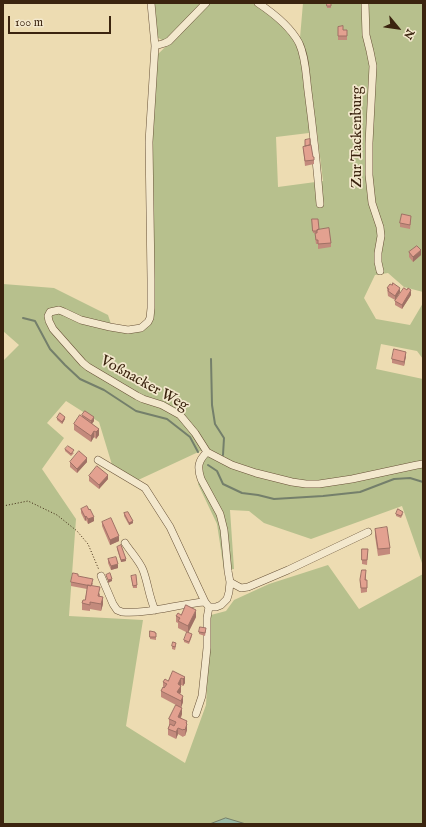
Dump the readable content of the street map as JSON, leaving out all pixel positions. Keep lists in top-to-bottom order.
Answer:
{
  "streets": {
    "street": ["Zur Tackenburg", "Voßnacker Weg"]
  },
  "scale_bar": "100 m",
  "north": "bottom right"
}
